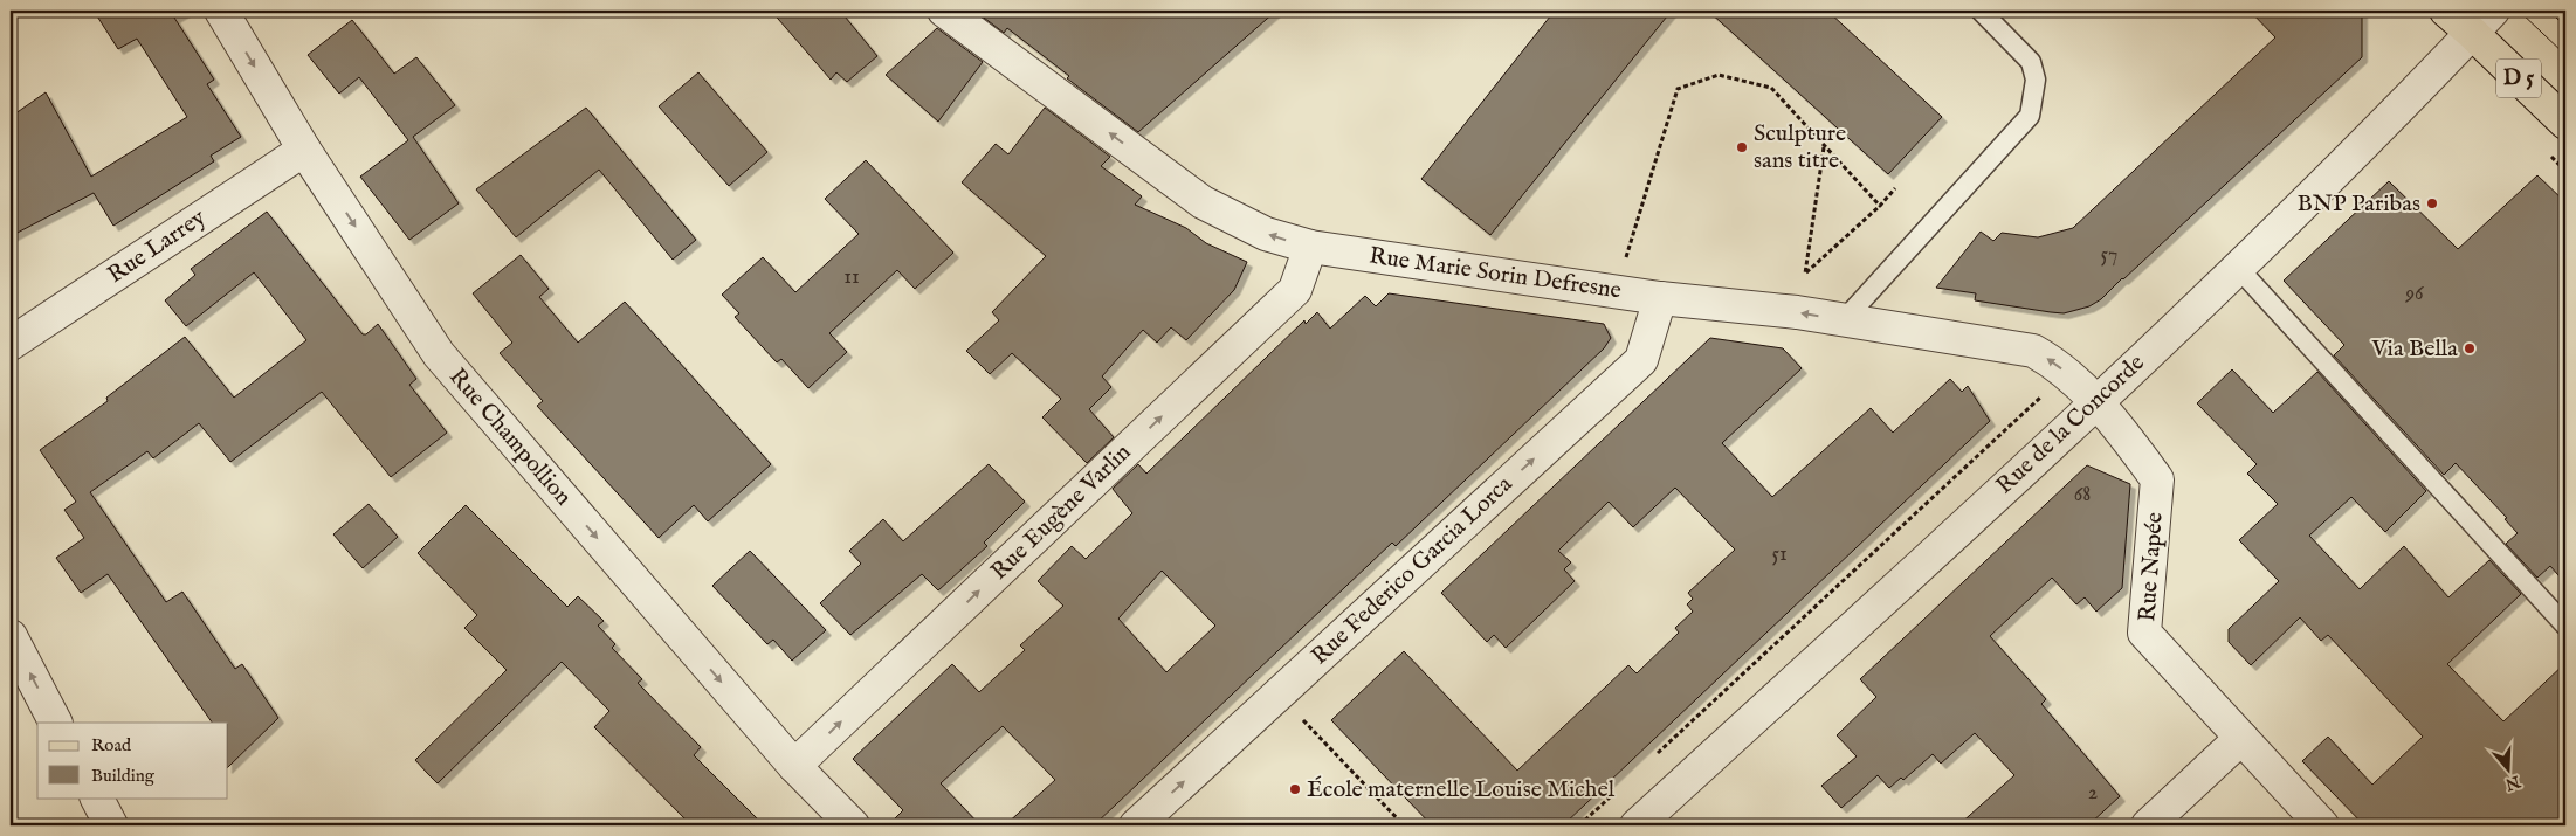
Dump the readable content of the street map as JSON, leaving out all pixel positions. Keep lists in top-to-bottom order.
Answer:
{
  "streets": {
    "main road": ["D 5"],
    "street": [
      "Rue Larrey",
      "Rue Marie Sorin Defresne",
      "Rue de la Concorde",
      "Rue Champollion",
      "Rue Eugène Varlin",
      "Rue Napée",
      "Rue Federico Garcia Lorca"
    ]
  },
  "crossings": [
    ["D 5", "Rue de la Concorde"],
    ["Rue Larrey", "Rue Champollion"],
    ["Rue Marie Sorin Defresne", "Rue de la Concorde"],
    ["Rue Marie Sorin Defresne", "Rue Eugène Varlin"],
    ["Rue Marie Sorin Defresne", "Rue Napée"],
    ["Rue Marie Sorin Defresne", "Rue Federico Garcia Lorca"],
    ["Rue de la Concorde", "Rue Napée"],
    ["Rue Champollion", "Rue Eugène Varlin"]
  ],
  "one_way": [
    "Rue Marie Sorin Defresne",
    "Rue Champollion",
    "Rue Eugène Varlin",
    "Rue Federico Garcia Lorca"
  ],
  "places": [
    "Sculpture sans titre",
    "BNP Paribas",
    "Via Bella",
    "École maternelle Louise Michel"
  ],
  "house_numbers": [
    "57",
    "11",
    "96",
    "68",
    "51",
    "2"
  ],
  "legend": ["Road", "Building"],
  "north": "bottom"
}
